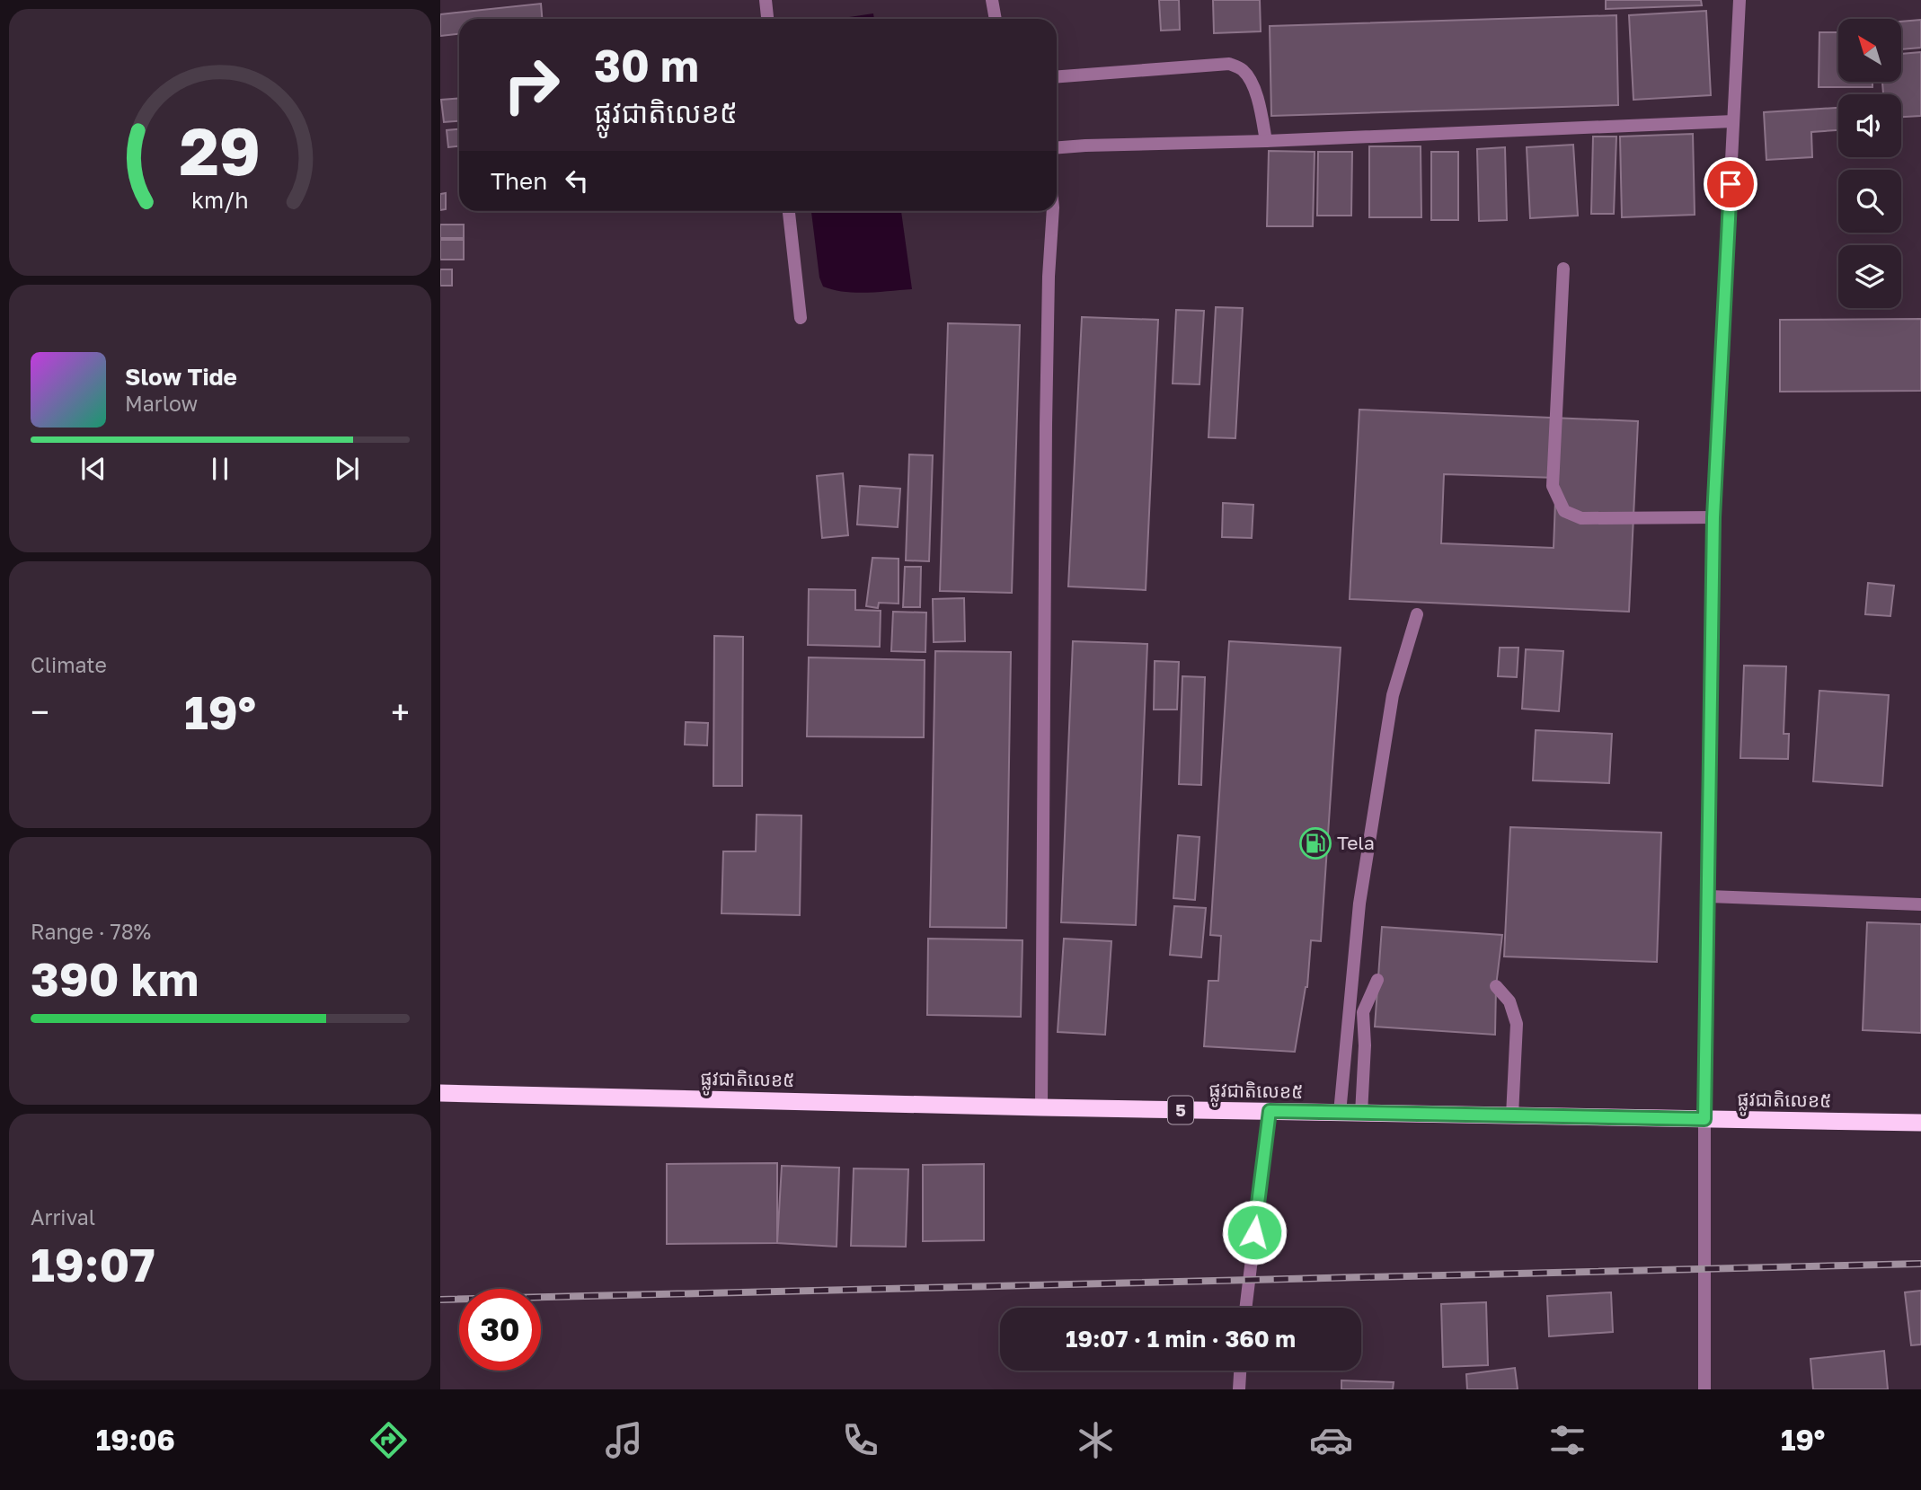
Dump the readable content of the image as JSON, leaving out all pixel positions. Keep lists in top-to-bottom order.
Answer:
{
  "streets": {
    "highway": ["ផ្លូវជាតិលេខ៥", "5"]
  },
  "places": {
    "fuel station": ["Tela"]
  },
  "north": "top left",
  "page": {
    "turn": ["30 m", "ផ្លូវជាតិលេខ៥"],
    "then": "Then",
    "song": ["Slow Tide", "Marlow"],
    "tile": [
      "Climate",
      ["Range · 78%", "390 km"],
      ["Arrival", "19:07"]
    ],
    "heat": ["−", "19°", "+"],
    "limit": "30",
    "trip": "19:07 · 1 min · 360 m",
    "tabs": ["19:06", "19°"],
    "gauge": ["29", "km/h"]
  }
}
